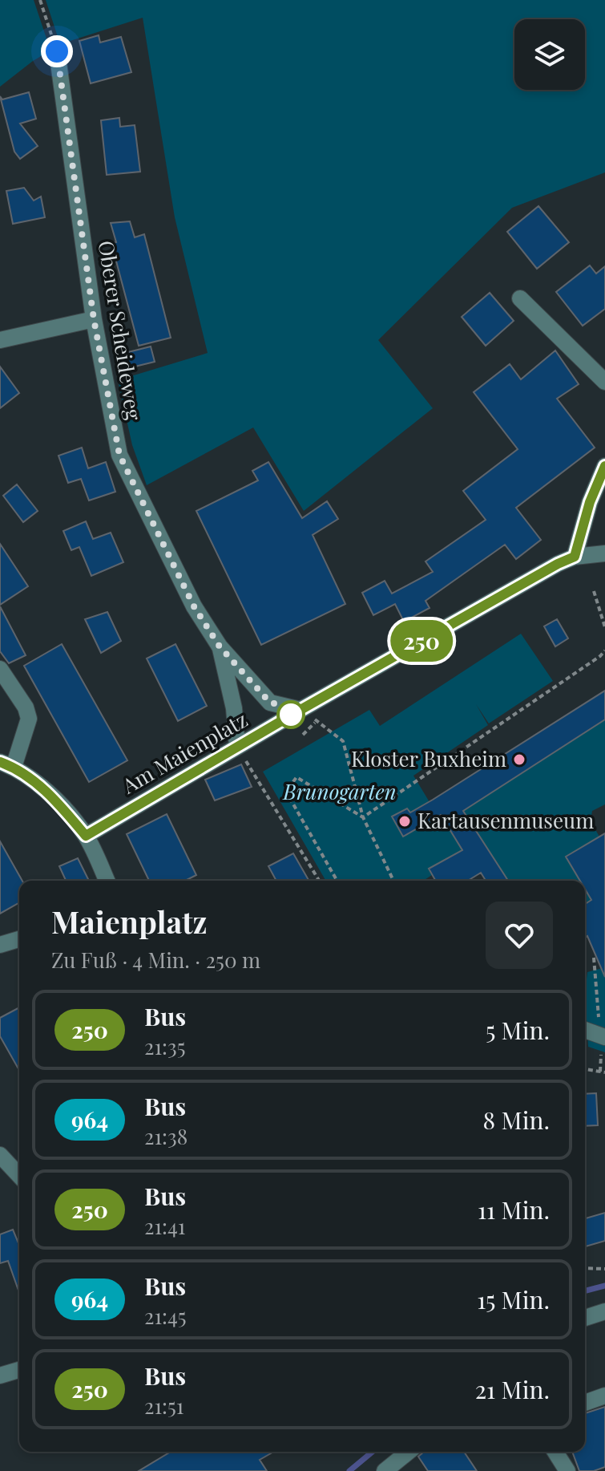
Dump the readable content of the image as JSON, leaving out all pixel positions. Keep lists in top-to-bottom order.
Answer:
{
  "streets": {
    "street": ["Oberer Scheideweg", "Am Maienplatz"]
  },
  "crossings": [
    ["Oberer Scheideweg", "Am Maienplatz"]
  ],
  "parks": ["Brunogarten"],
  "places": ["Kloster Buxheim", "Kartausenmuseum"],
  "lines": ["bus line 250"],
  "page": {
    "on_map": "250",
    "heading": ["Maienplatz", "Zu Fuß · 4 Min. · 250 m"],
    "list": [
      {
        "mark": "250",
        "name": "Bus",
        "note": "21:35",
        "value": "5 Min."
      },
      {
        "mark": "964",
        "name": "Bus",
        "note": "21:38",
        "value": "8 Min."
      },
      {
        "mark": "250",
        "name": "Bus",
        "note": "21:41",
        "value": "11 Min."
      },
      {
        "mark": "964",
        "name": "Bus",
        "note": "21:45",
        "value": "15 Min."
      },
      {
        "mark": "250",
        "name": "Bus",
        "note": "21:51",
        "value": "21 Min."
      }
    ]
  }
}
